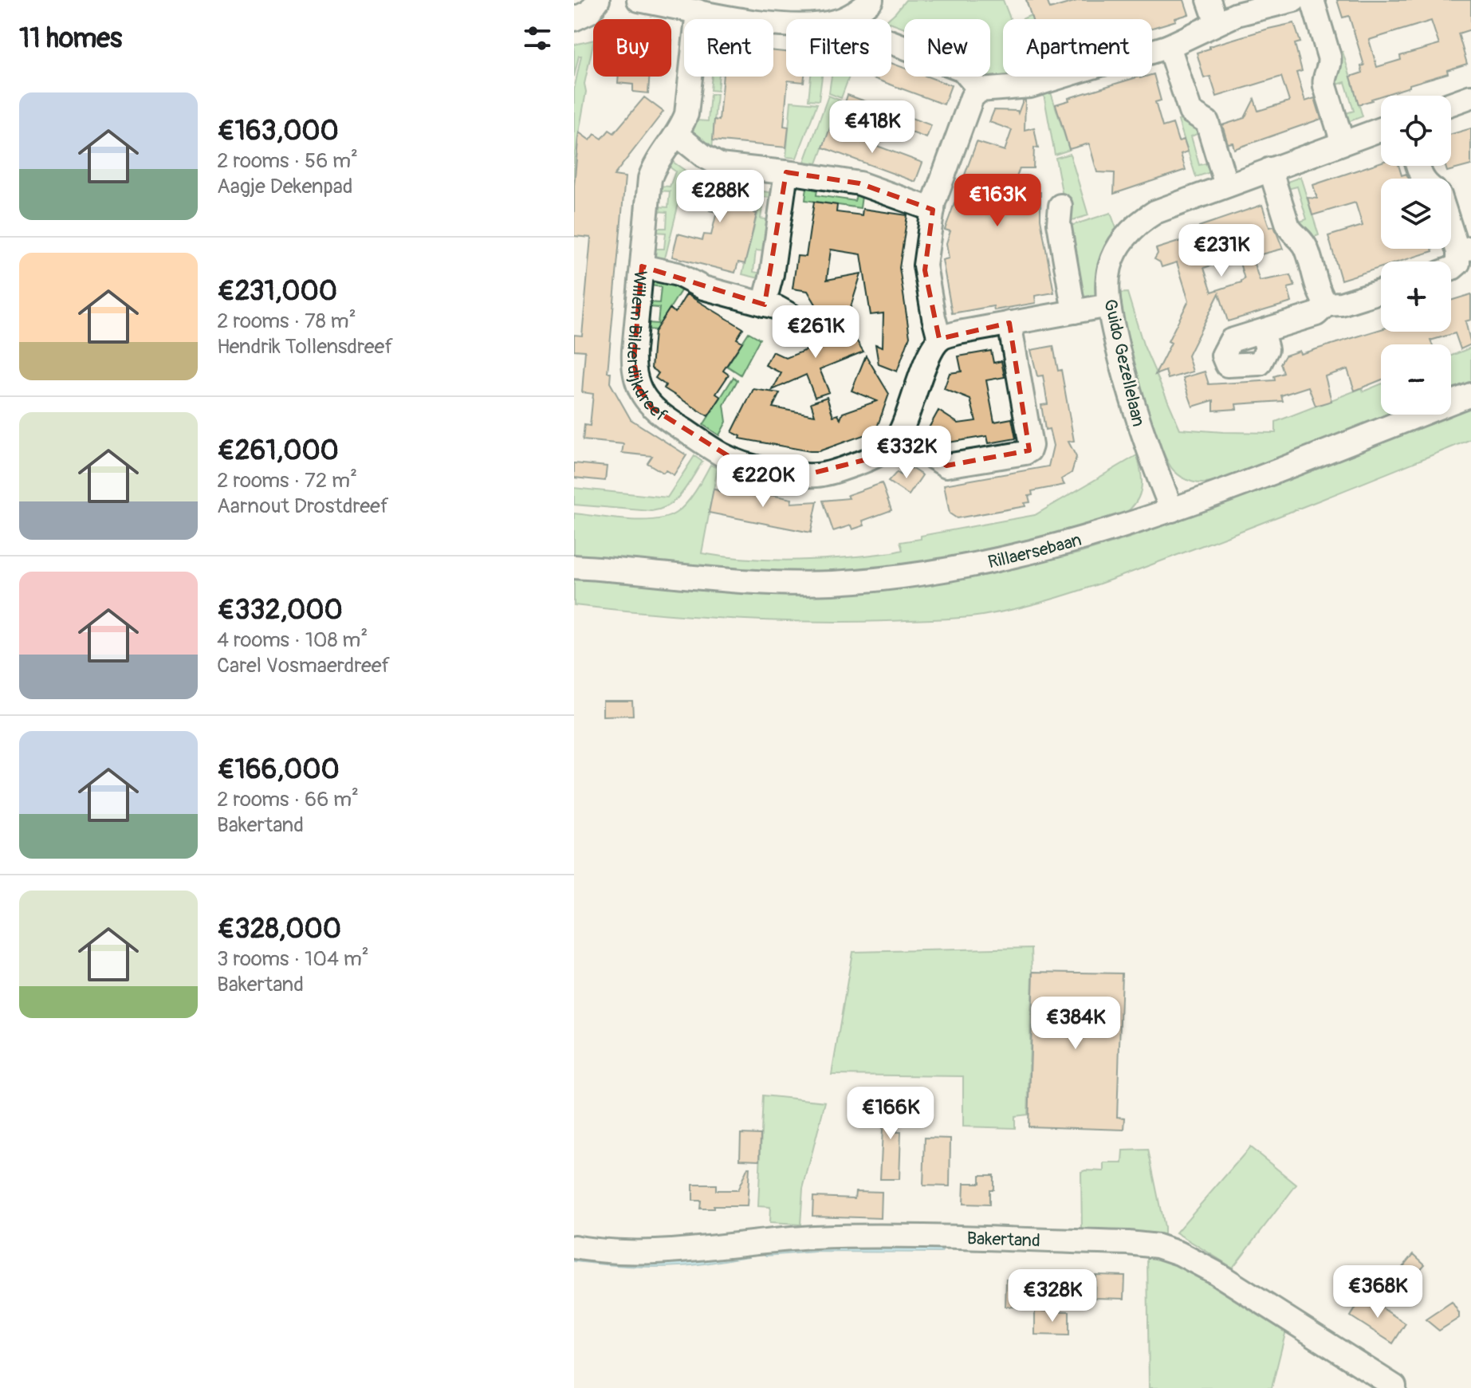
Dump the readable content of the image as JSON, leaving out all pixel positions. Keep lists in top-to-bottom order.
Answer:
{
  "streets": {
    "street": [
      "Willem Bilderdijkdreef",
      "Guido Gezellelaan",
      "Rillaersebaan",
      "Bakertand"
    ]
  },
  "crossings": [
    ["Guido Gezellelaan", "Rillaersebaan"]
  ],
  "page": {
    "heading": "11 homes",
    "chip": [
      "Buy",
      "Rent",
      "Filters",
      "New",
      "Apartment"
    ],
    "list": [
      {
        "name": "€163,000",
        "note": "2 rooms · 56 m² · Aagje Dekenpad"
      },
      {
        "name": "€231,000",
        "note": "2 rooms · 78 m² · Hendrik Tollensdreef"
      },
      {
        "name": "€261,000",
        "note": "2 rooms · 72 m² · Aarnout Drostdreef"
      },
      {
        "name": "€332,000",
        "note": "4 rooms · 108 m² · Carel Vosmaerdreef"
      },
      {
        "name": "€166,000",
        "note": "2 rooms · 66 m² · Bakertand"
      },
      {
        "name": "€328,000",
        "note": "3 rooms · 104 m² · Bakertand"
      }
    ],
    "map_buttons": ["+", "−"],
    "price": [
      "€418K",
      "€288K",
      "€163K",
      "€231K",
      "€261K",
      "€332K",
      "€220K",
      "€384K",
      "€166K",
      "€368K",
      "€328K"
    ]
  }
}
